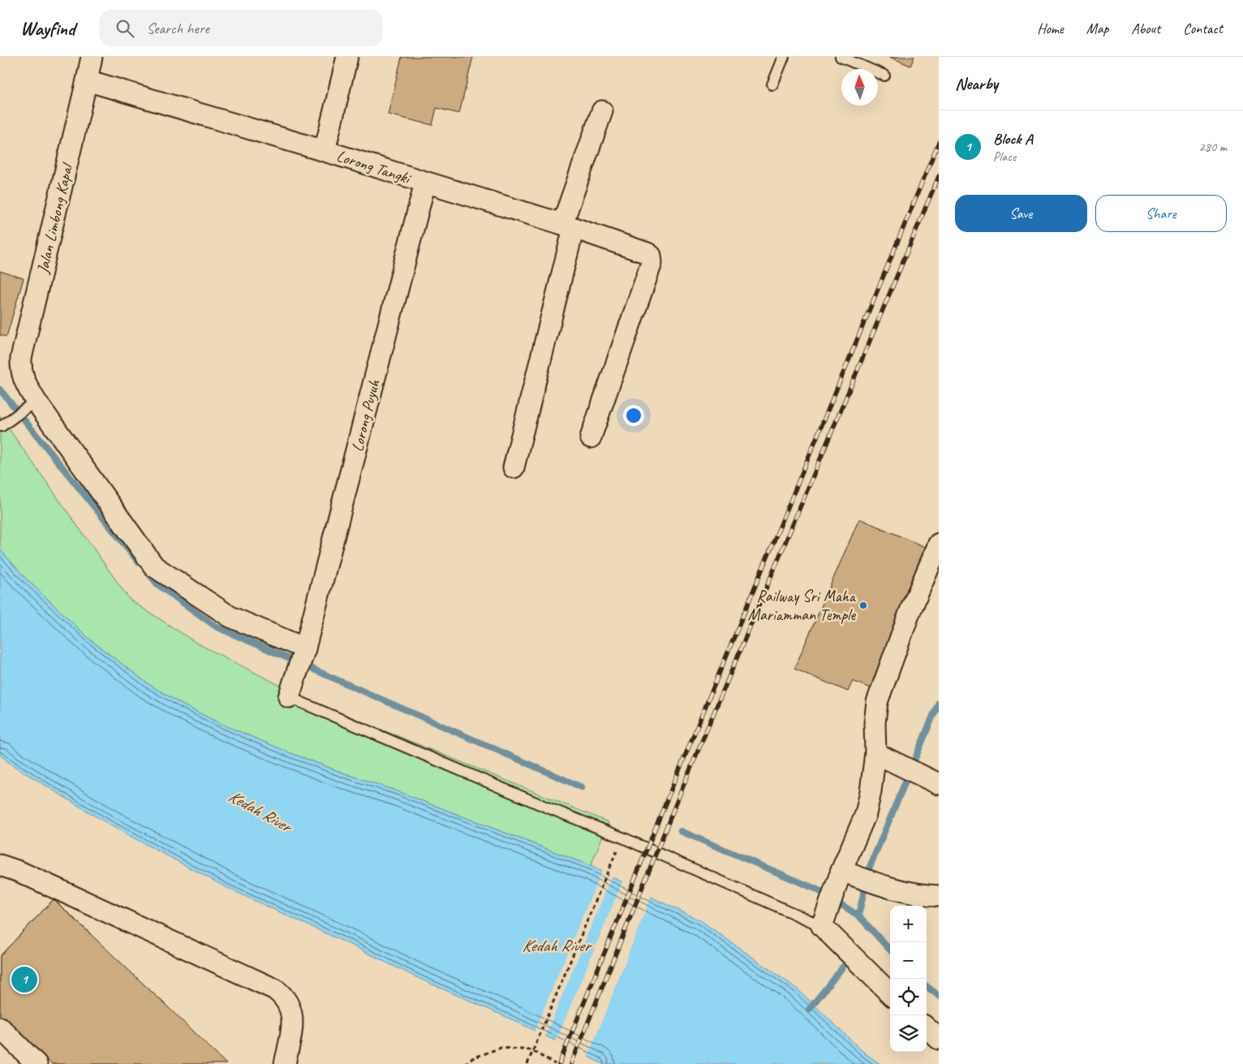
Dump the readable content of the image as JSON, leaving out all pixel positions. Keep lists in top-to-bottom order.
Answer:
{
  "streets": {
    "street": ["Lorong Tangki", "Jalan Limbong Kapal", "Lorong Puyuh"]
  },
  "crossings": [
    ["Lorong Tangki", "Jalan Limbong Kapal"],
    ["Lorong Tangki", "Lorong Puyuh"],
    ["Jalan Limbong Kapal", "Lorong Puyuh"]
  ],
  "water": ["Kedah River"],
  "places": ["Railway Sri Maha Mariamman Temple"],
  "north": "top",
  "page": {
    "header": "Wayfind",
    "search": "Search here",
    "nav": [
      "Home",
      "Map",
      "About",
      "Contact"
    ],
    "heading": "Nearby",
    "list": [
      {
        "mark": "1",
        "name": "Block A",
        "note": "Place",
        "value": "280 m"
      }
    ],
    "buttons": ["Save", "Share"],
    "map_buttons": ["+", "−"],
    "pins": "1"
  }
}
